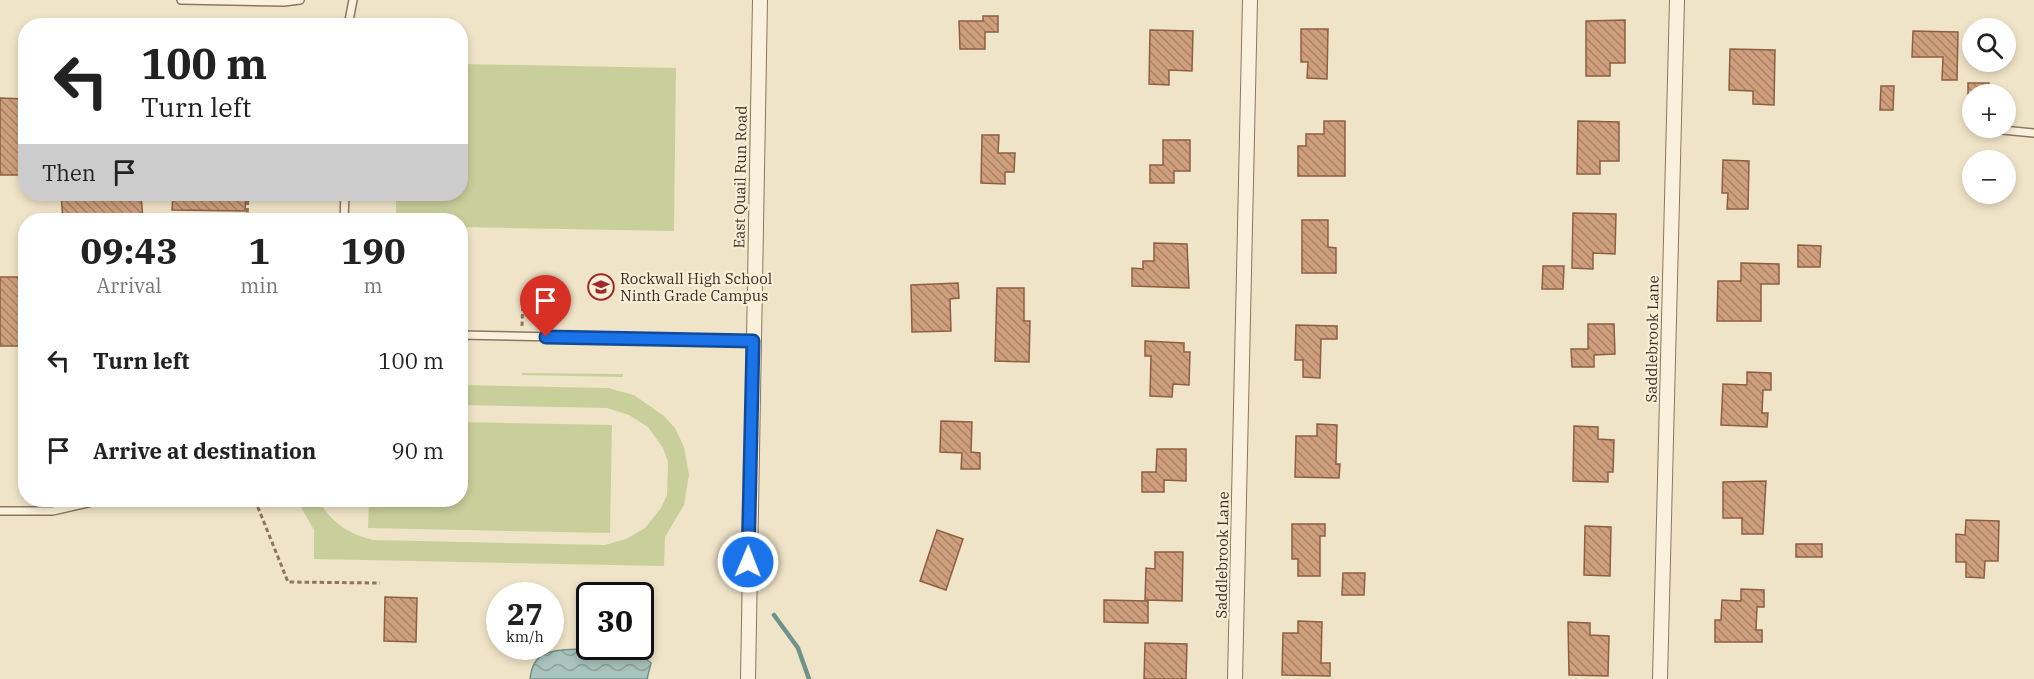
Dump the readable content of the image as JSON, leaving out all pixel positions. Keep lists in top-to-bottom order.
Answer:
{
  "streets": {
    "street": ["East Quail Run Road", "Saddlebrook Lane"]
  },
  "places": {
    "school or university": ["Rockwall High School Ninth Grade Campus"]
  },
  "page": {
    "map_buttons": ["+", "−"],
    "turn": ["100 m", "Turn left"],
    "then": "Then",
    "eta": [
      "09:43",
      "Arrival",
      "1",
      "min",
      "190",
      "m"
    ],
    "list": [
      {
        "name": "Turn left",
        "value": "100 m"
      },
      {
        "name": "Arrive at destination",
        "value": "90 m"
      }
    ],
    "speed": "27 km/h",
    "limit": "30"
  }
}
